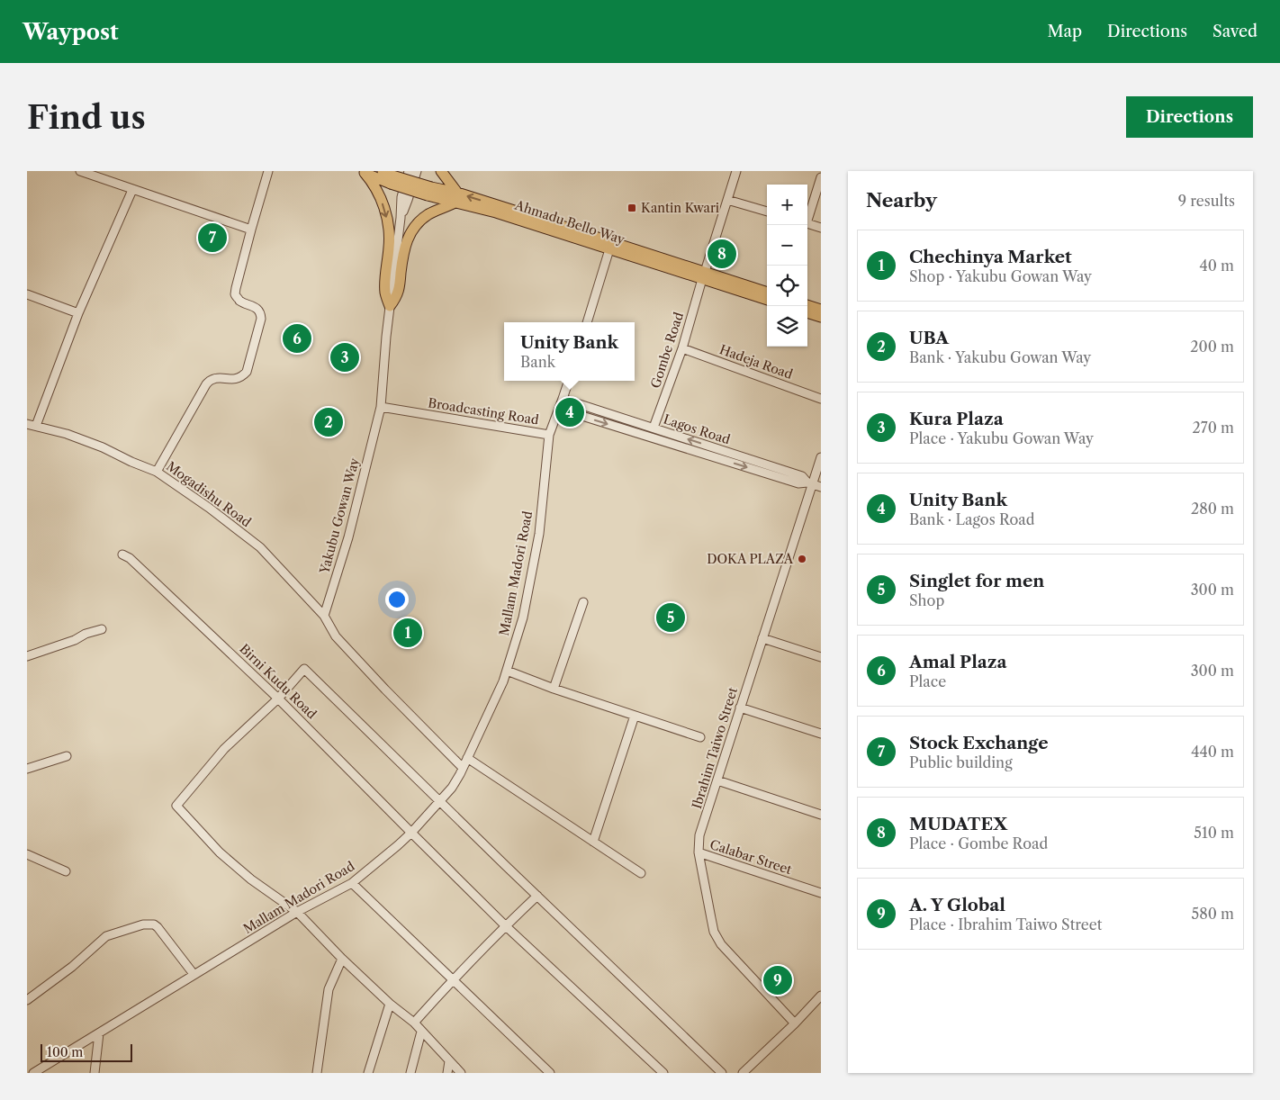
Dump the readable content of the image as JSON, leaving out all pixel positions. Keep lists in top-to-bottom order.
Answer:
{
  "streets": {
    "main road": ["Ahmadu Bello Way"],
    "street": [
      "Gombe Road",
      "Hadeja Road",
      "Broadcasting Road",
      "Lagos Road",
      "Mogadishu Road",
      "Yakubu Gowan Way",
      "Mallam Madori Road",
      "Birni Kudu Road",
      "Ibrahim Taiwo Street",
      "Calabar Street"
    ]
  },
  "crossings": [
    ["Ahmadu Bello Way", "Gombe Road"],
    ["Gombe Road", "Hadeja Road"],
    ["Gombe Road", "Lagos Road"],
    ["Broadcasting Road", "Lagos Road"],
    ["Broadcasting Road", "Yakubu Gowan Way"],
    ["Broadcasting Road", "Mallam Madori Road"],
    ["Lagos Road", "Ibrahim Taiwo Street"],
    ["Mogadishu Road", "Yakubu Gowan Way"],
    ["Mallam Madori Road", "Birni Kudu Road"],
    ["Ibrahim Taiwo Street", "Calabar Street"]
  ],
  "places": {
    "transit": ["Kantin Kwari"],
    "other": ["DOKA PLAZA"]
  },
  "scale_bar": "100 m",
  "page": {
    "header": "Waypost",
    "nav": ["Map", "Directions", "Saved"],
    "buttons": "Directions",
    "title": "Find us",
    "heading": ["Nearby", "9 results"],
    "map_buttons": ["+", "−"],
    "pins": [
      "7",
      "8",
      "6",
      "3",
      "4",
      "2",
      "5",
      "1",
      "9"
    ],
    "list": [
      {
        "mark": "1",
        "name": "Chechinya Market",
        "note": "Shop · Yakubu Gowan Way",
        "value": "40 m"
      },
      {
        "mark": "2",
        "name": "UBA",
        "note": "Bank · Yakubu Gowan Way",
        "value": "200 m"
      },
      {
        "mark": "3",
        "name": "Kura Plaza",
        "note": "Place · Yakubu Gowan Way",
        "value": "270 m"
      },
      {
        "mark": "4",
        "name": "Unity Bank",
        "note": "Bank · Lagos Road",
        "value": "280 m"
      },
      {
        "mark": "5",
        "name": "Singlet for men",
        "note": "Shop",
        "value": "300 m"
      },
      {
        "mark": "6",
        "name": "Amal Plaza",
        "note": "Place",
        "value": "300 m"
      },
      {
        "mark": "7",
        "name": "Stock Exchange",
        "note": "Public building",
        "value": "440 m"
      },
      {
        "mark": "8",
        "name": "MUDATEX",
        "note": "Place · Gombe Road",
        "value": "510 m"
      },
      {
        "mark": "9",
        "name": "A. Y Global",
        "note": "Place · Ibrahim Taiwo Street",
        "value": "580 m"
      }
    ],
    "popup": ["Unity Bank", "Bank"],
    "scale": "100 m"
  }
}
